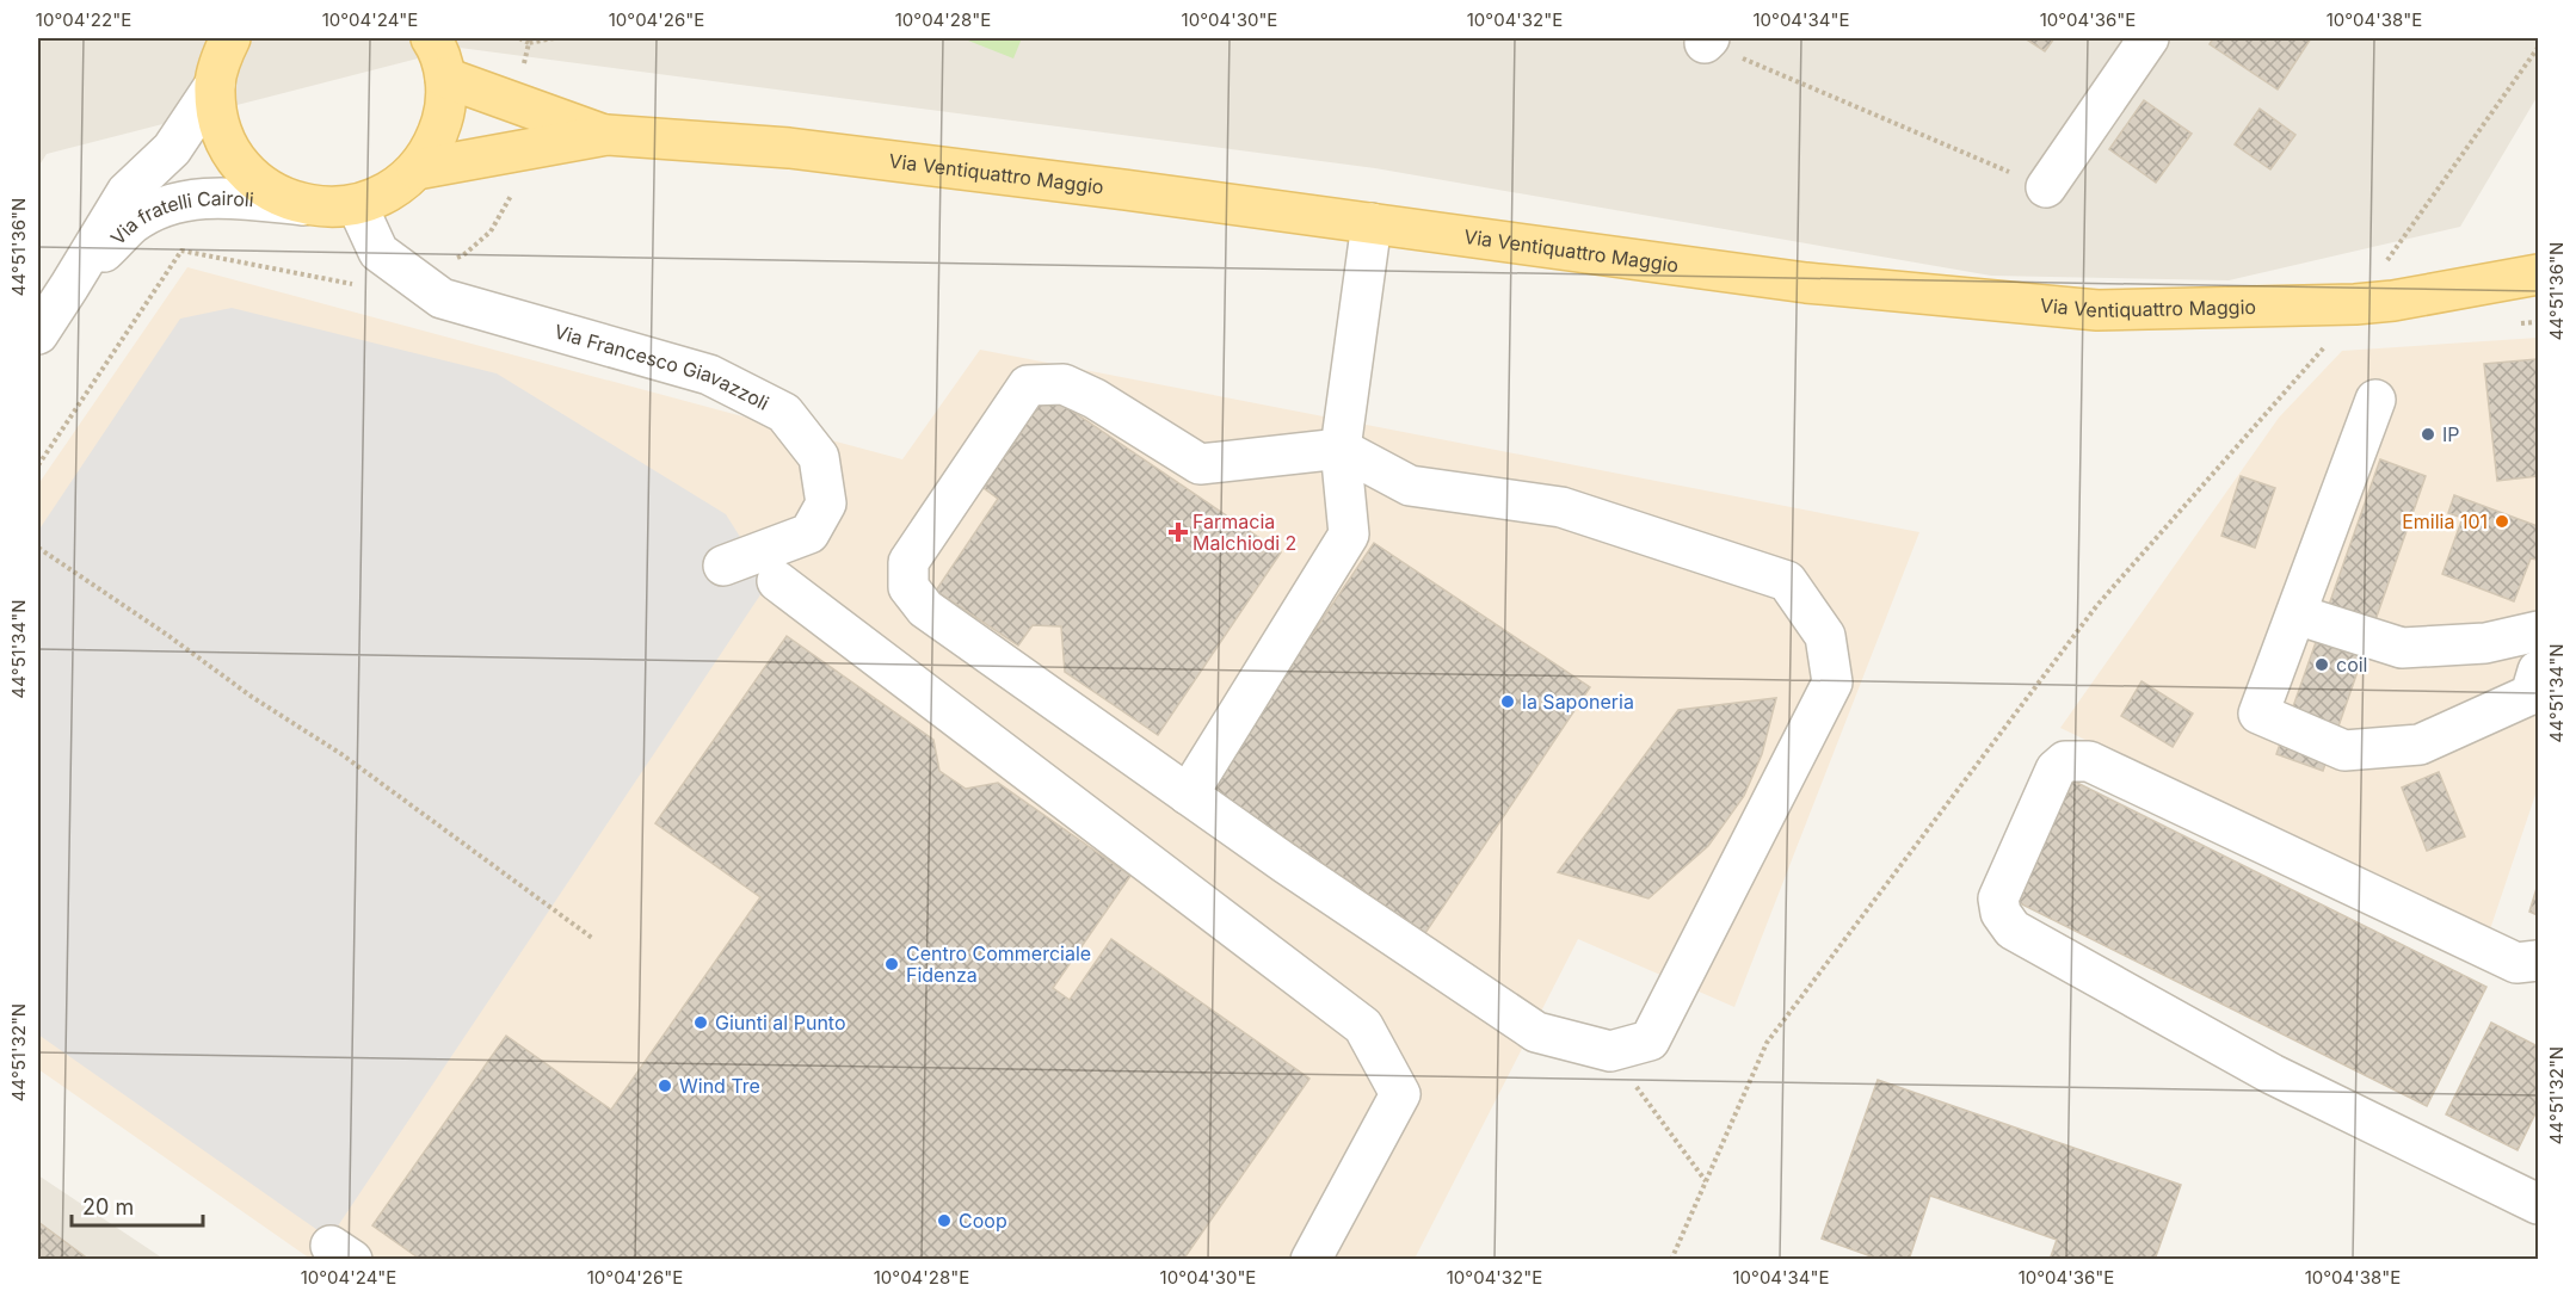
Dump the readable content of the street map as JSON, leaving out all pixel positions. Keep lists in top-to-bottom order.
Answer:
{
  "streets": {
    "main road": ["Via Ventiquattro Maggio"],
    "street": ["Via fratelli Cairoli", "Via Francesco Giavazzoli"]
  },
  "crossings": [
    ["Via Ventiquattro Maggio", "Via fratelli Cairoli"],
    ["Via Ventiquattro Maggio", "Via Francesco Giavazzoli"]
  ],
  "places": {
    "other": [
      "IP",
      "Emilia 101",
      "coil",
      "la Saponeria",
      "Centro Commerciale Fidenza",
      "Giunti al Punto",
      "Wind Tre",
      "Coop"
    ],
    "health": ["Farmacia Malchiodi 2"]
  },
  "scale_bar": "20 m",
  "coordinates": [
    "10°04'22\"E",
    "10°04'24\"E",
    "10°04'26\"E",
    "10°04'28\"E",
    "10°04'30\"E",
    "10°04'32\"E",
    "10°04'34\"E",
    "10°04'36\"E",
    "10°04'38\"E",
    "44°51'36\"N",
    "44°51'34\"N",
    "44°51'32\"N"
  ]
}
